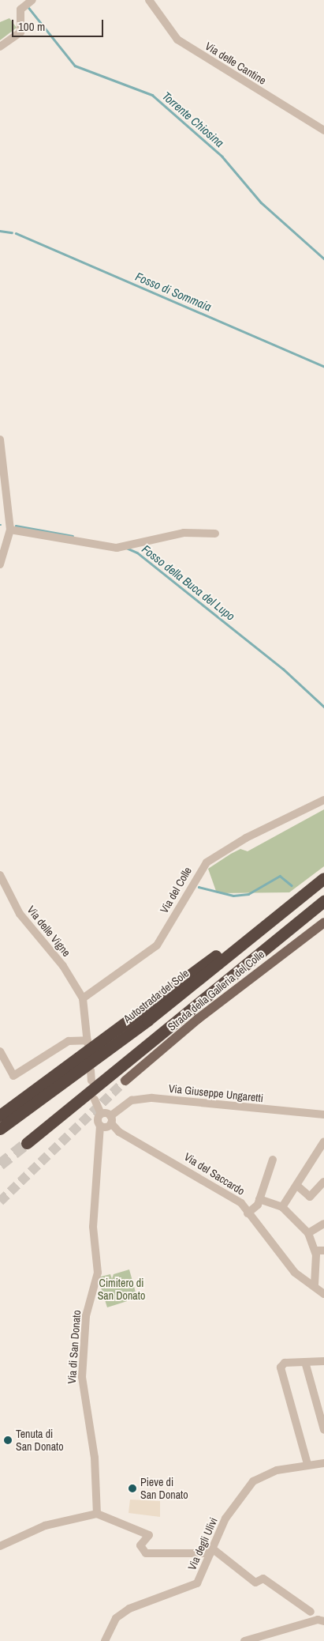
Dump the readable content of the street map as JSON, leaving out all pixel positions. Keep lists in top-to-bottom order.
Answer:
{
  "streets": {
    "highway": ["Autostrada del Sole"],
    "main road": ["Strada della Galleria del Colle"],
    "street": [
      "Via delle Cantine",
      "Via del Colle",
      "Via delle Vigne",
      "Via Giuseppe Ungaretti",
      "Via del Saccardo",
      "Via di San Donato",
      "Via degli Ulivi"
    ]
  },
  "crossings": [
    ["Via del Colle", "Via delle Vigne"],
    ["Via Giuseppe Ungaretti", "Via del Saccardo"]
  ],
  "water": ["Torrente Chiosina", "Fosso di Sommaia", "Fosso della Buca del Lupo"],
  "parks": ["Cimitero di San Donato"],
  "places": ["Tenuta di San Donato", "Pieve di San Donato"],
  "scale_bar": "100 m"
}
